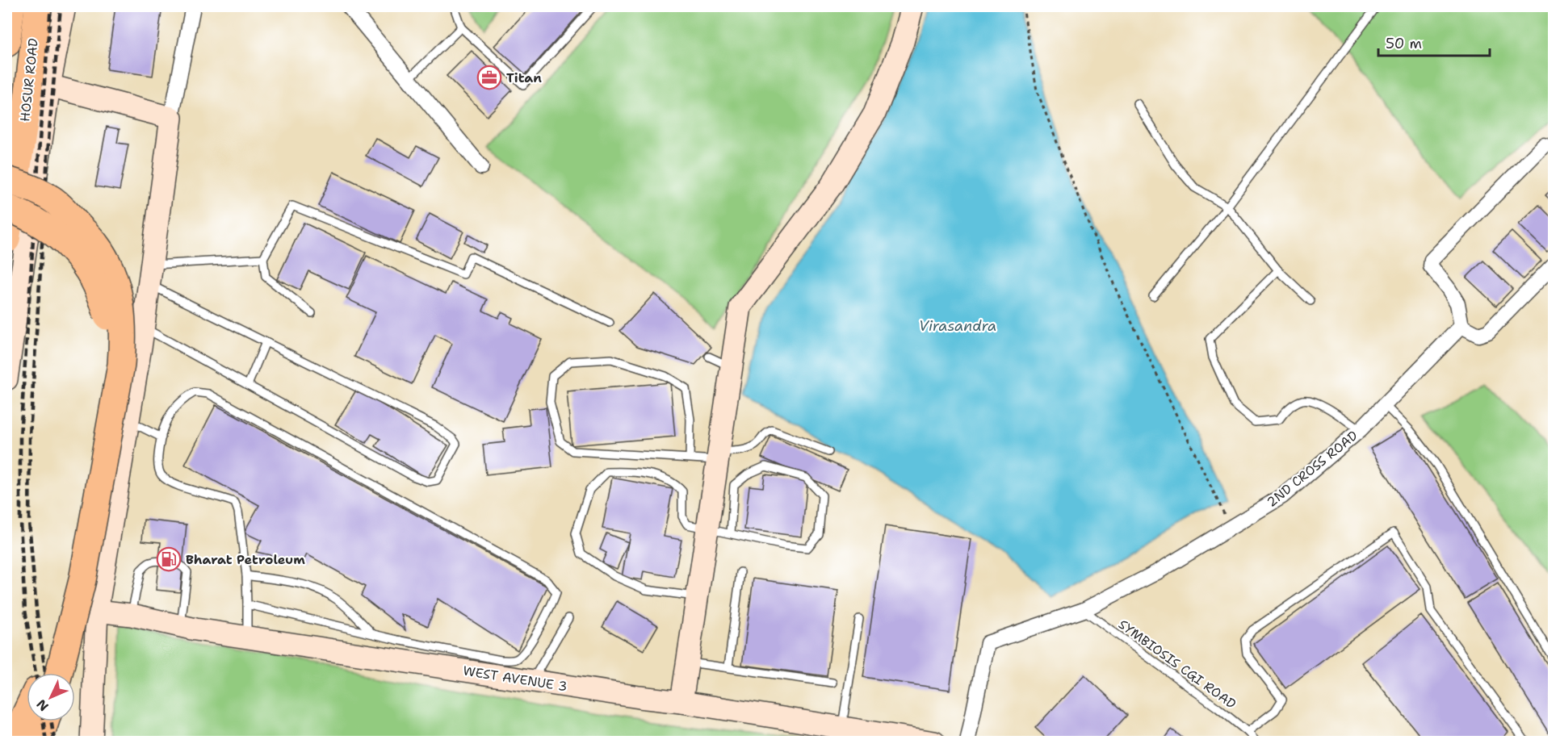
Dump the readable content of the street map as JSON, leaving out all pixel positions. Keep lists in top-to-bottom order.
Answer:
{
  "streets": {
    "highway": ["HOSUR ROAD"],
    "street": ["2ND CROSS ROAD", "WEST AVENUE 3"],
    "lane": ["SYMBIOSIS CGI ROAD"]
  },
  "crossings": [
    ["2ND CROSS ROAD", "SYMBIOSIS CGI ROAD"]
  ],
  "water": ["Virasandra"],
  "places": {
    "office": ["Titan"],
    "fuel station": ["Bharat Petroleum"]
  },
  "scale_bar": "50 m",
  "north": "bottom left"
}
